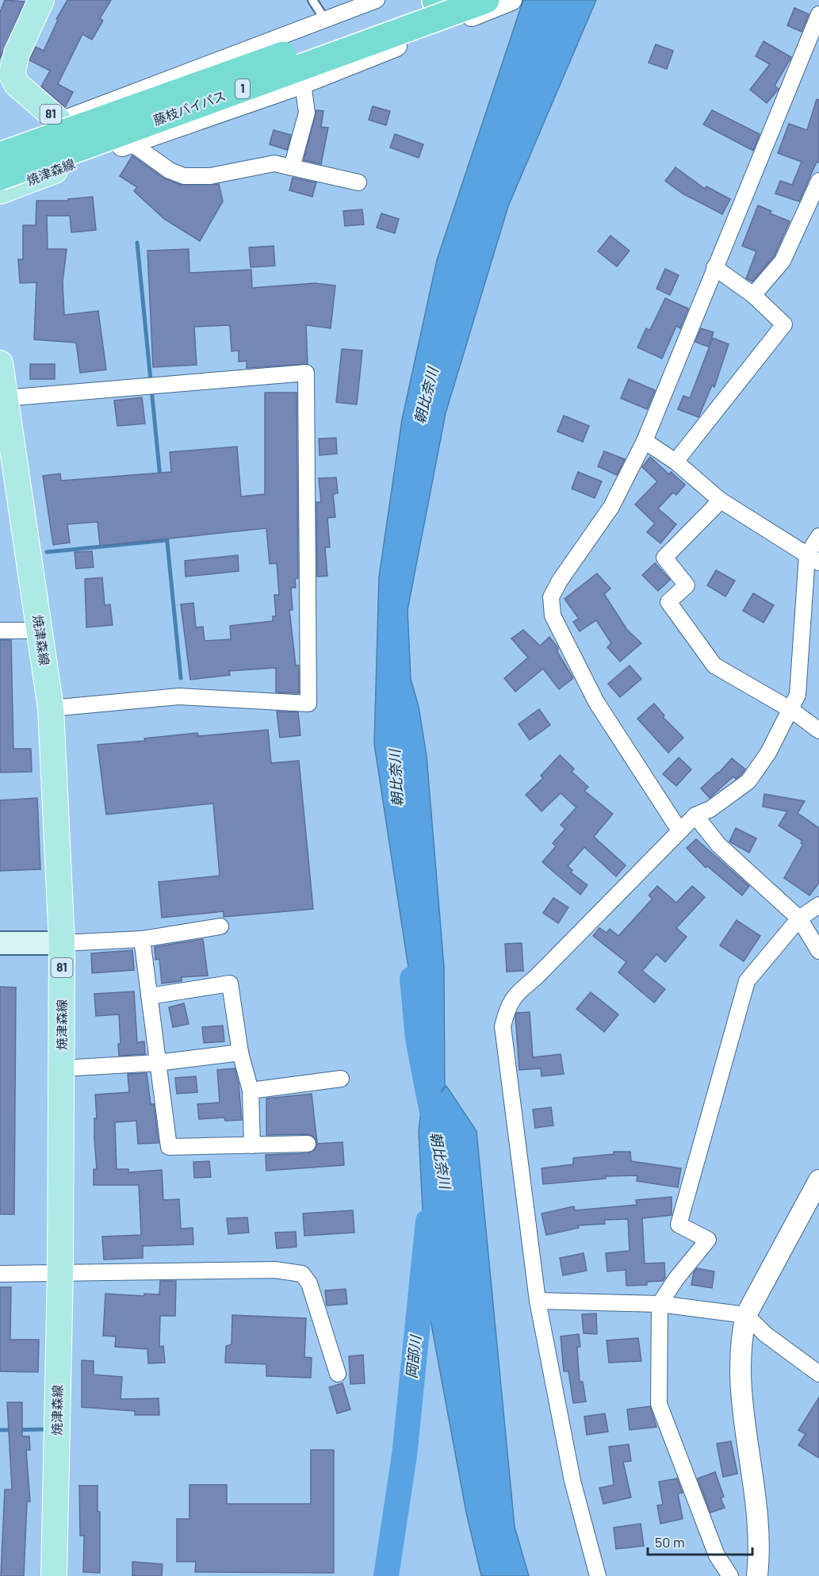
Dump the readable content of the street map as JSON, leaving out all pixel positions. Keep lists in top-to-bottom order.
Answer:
{
  "streets": {
    "highway": ["1", "藤枝バイパス"],
    "main road": ["81", "焼津森線"]
  },
  "water": ["朝比奈川", "岡部川"],
  "scale_bar": "50 m"
}
